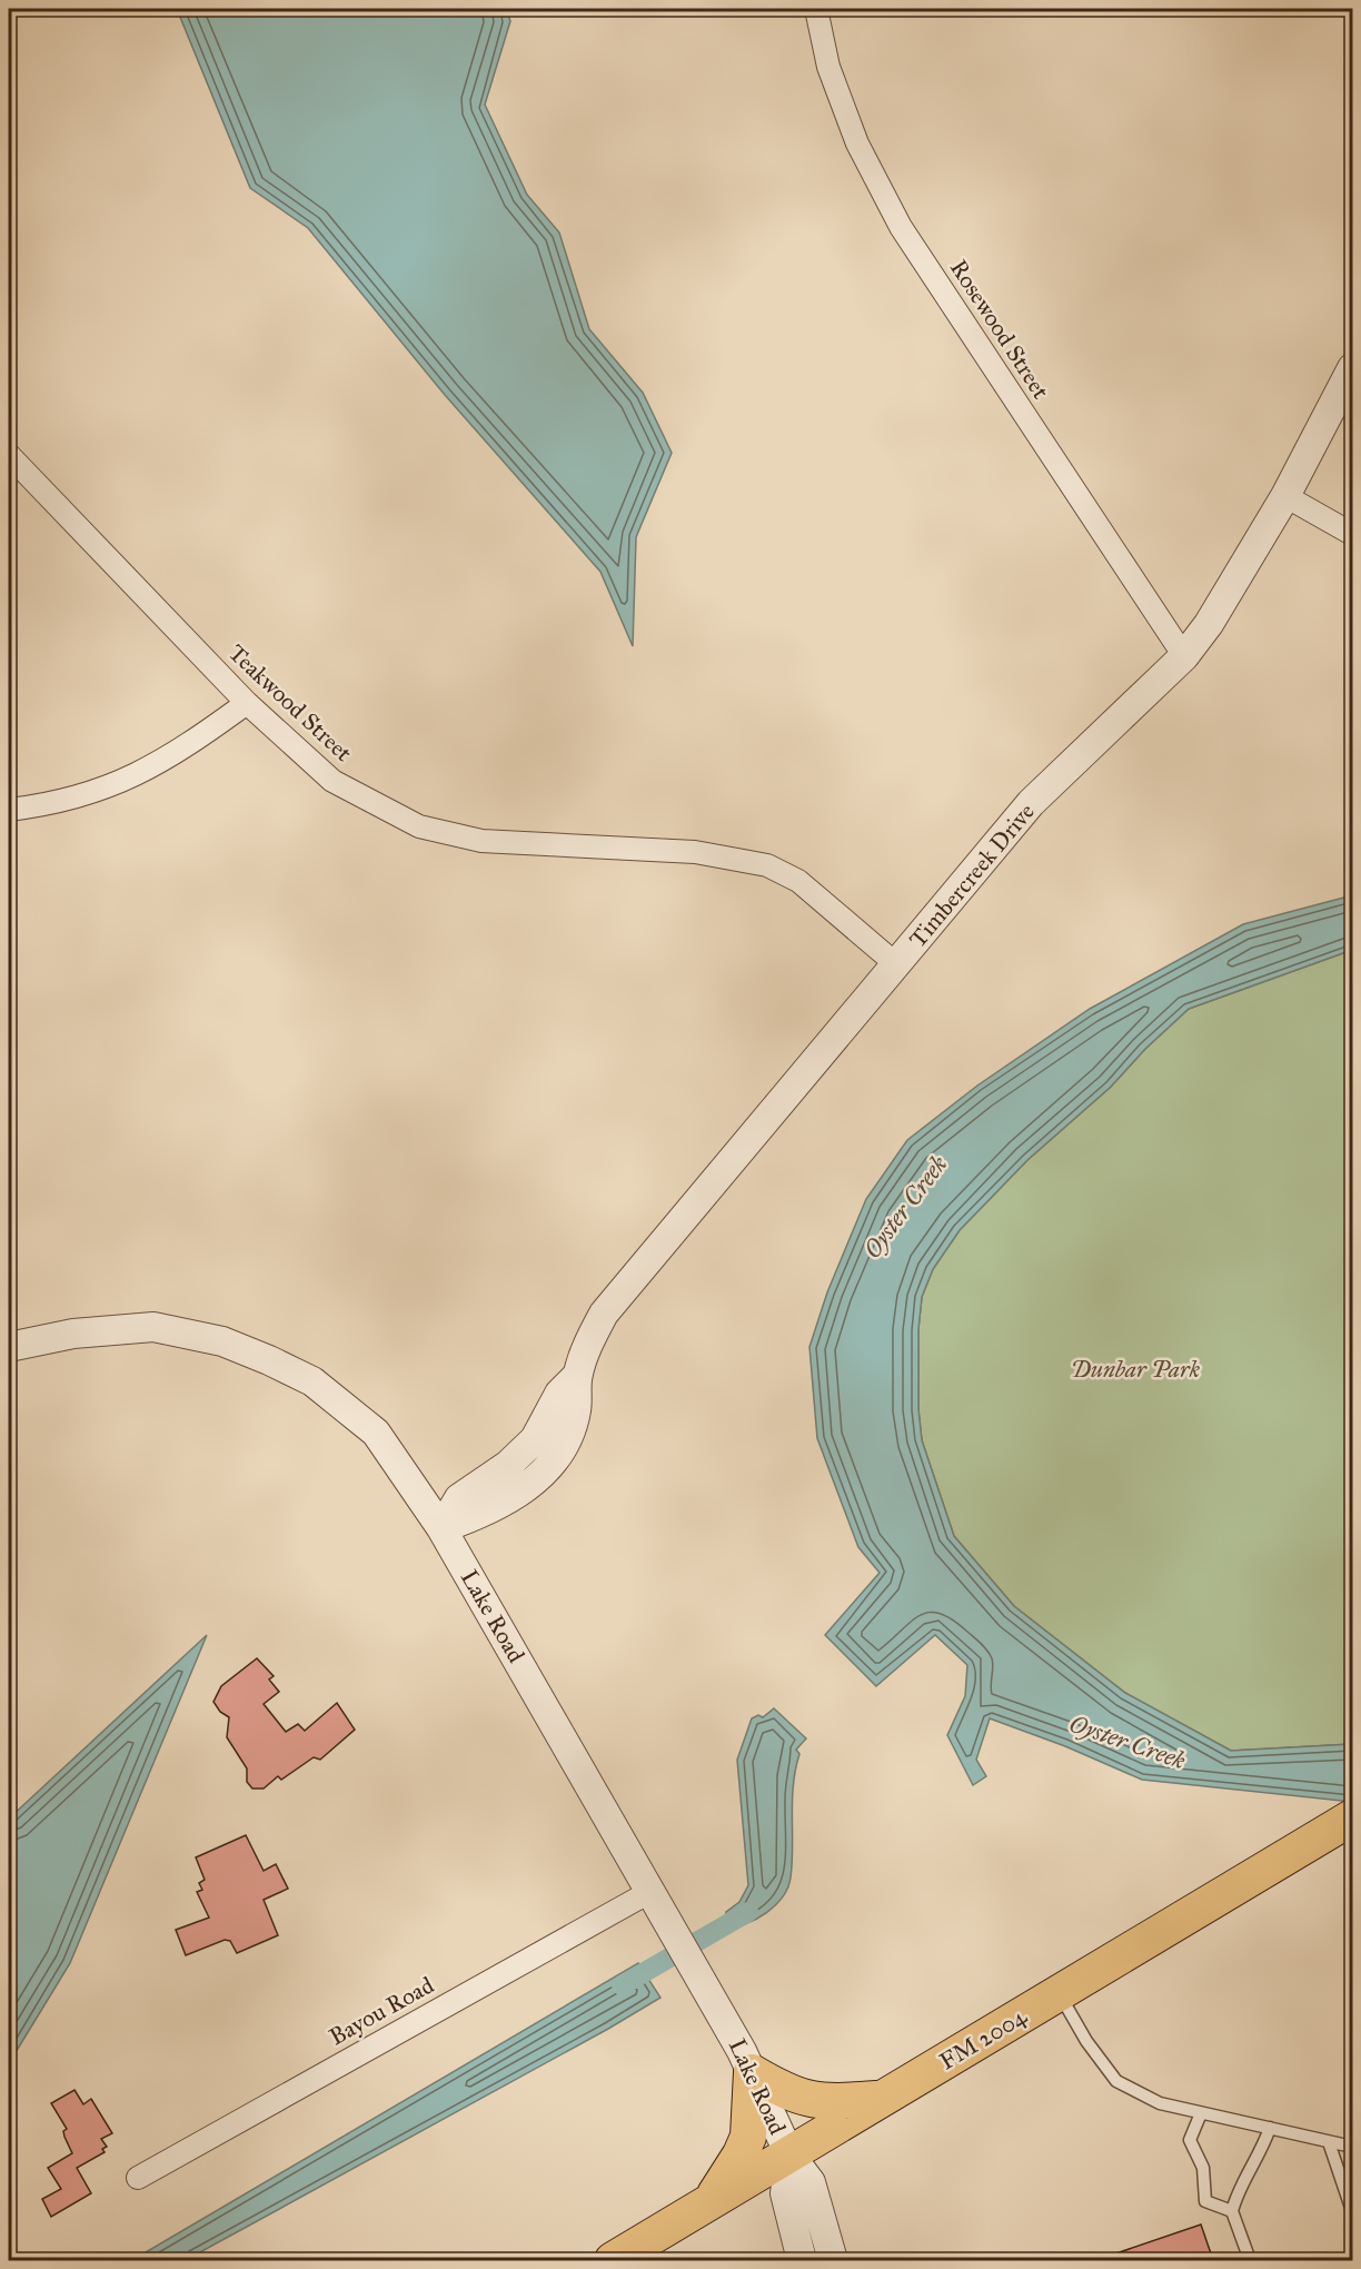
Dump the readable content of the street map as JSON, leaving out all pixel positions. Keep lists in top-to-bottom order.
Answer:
{
  "streets": {
    "main road": ["FM 2004"],
    "street": [
      "Rosewood Street",
      "Teakwood Street",
      "Timbercreek Drive",
      "Lake Road",
      "Bayou Road"
    ]
  },
  "crossings": [
    ["Rosewood Street", "Timbercreek Drive"],
    ["Teakwood Street", "Timbercreek Drive"],
    ["Timbercreek Drive", "Lake Road"],
    ["Lake Road", "Bayou Road"],
    ["Lake Road", "FM 2004"]
  ],
  "water": ["Oyster Creek"],
  "parks": ["Dunbar Park"]
}
